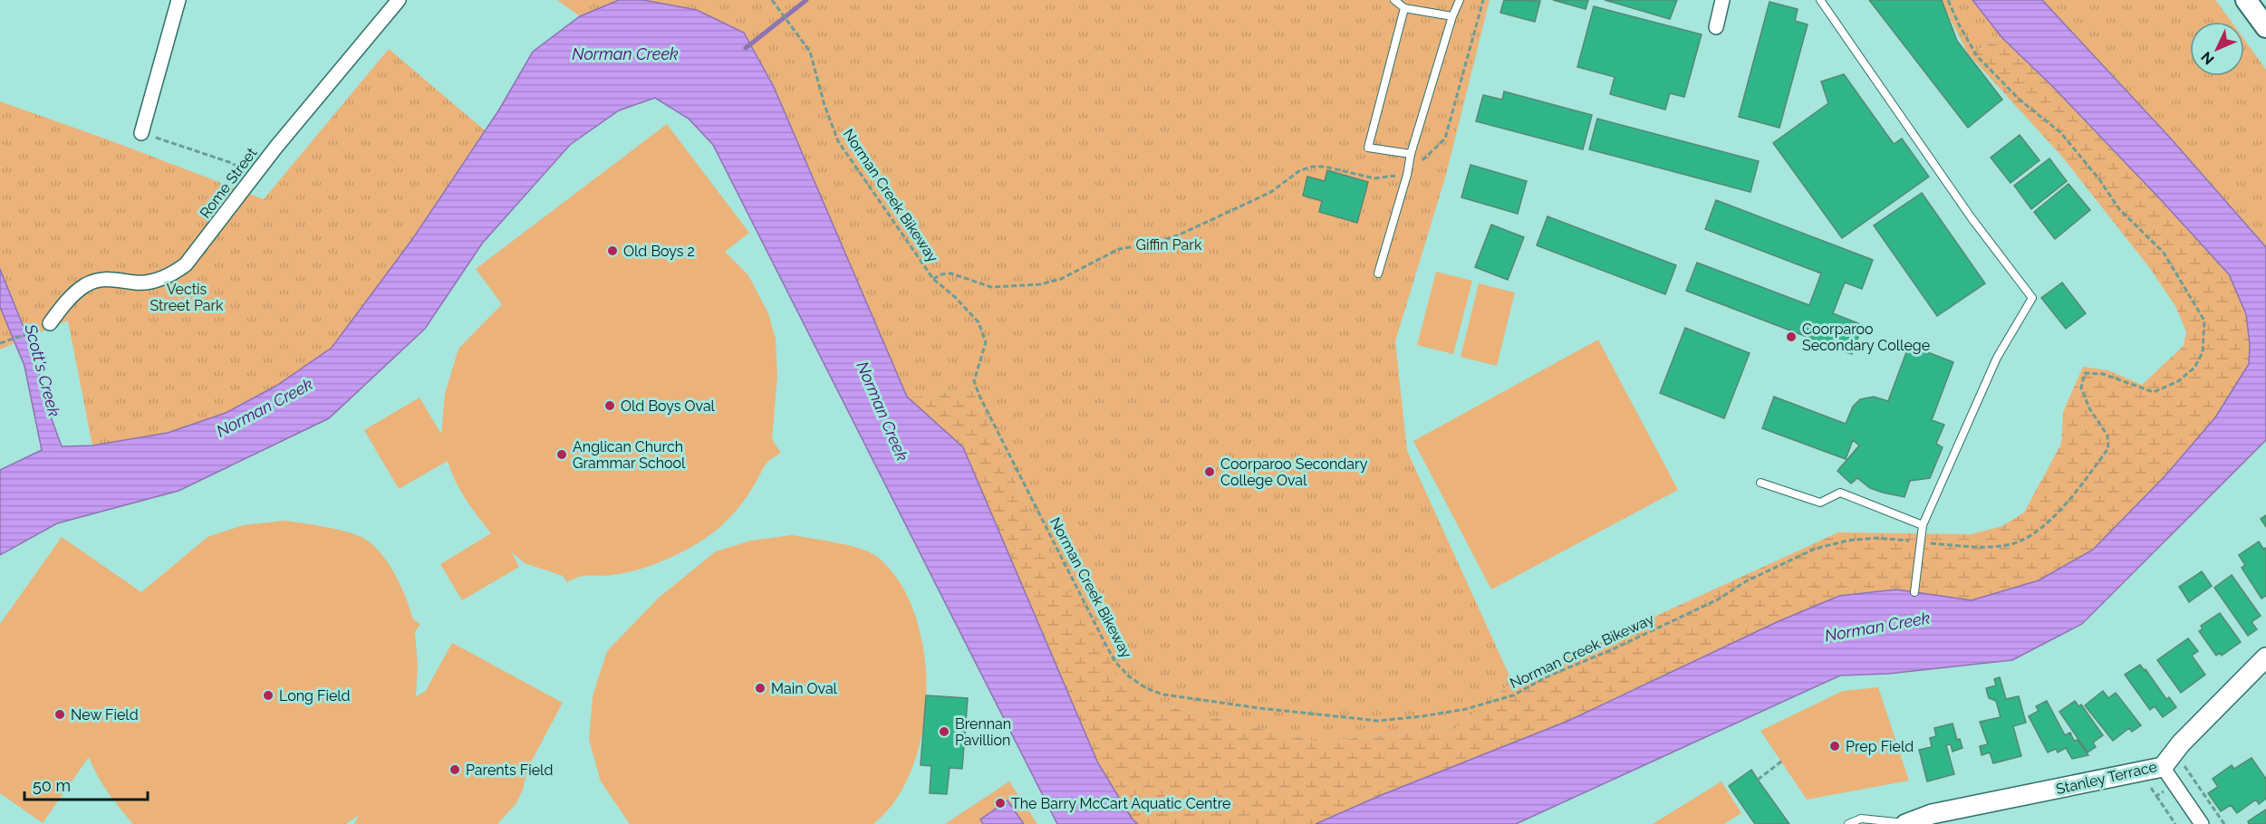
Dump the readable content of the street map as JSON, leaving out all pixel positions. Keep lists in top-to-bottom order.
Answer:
{
  "streets": {
    "street": ["Rome Street", "Stanley Terrace"],
    "path": ["Norman Creek Bikeway"]
  },
  "water": ["Norman Creek", "Scott's Creek"],
  "parks": ["Giffin Park", "Vectis Street Park"],
  "places": [
    "Old Boys 2",
    "Coorparoo Secondary College",
    "Old Boys Oval",
    "Anglican Church Grammar School",
    "Coorparoo Secondary College Oval",
    "Main Oval",
    "Long Field",
    "New Field",
    "Brennan Pavillion",
    "Prep Field",
    "Parents Field",
    "The Barry McCart Aquatic Centre"
  ],
  "scale_bar": "50 m",
  "north": "bottom left"
}
